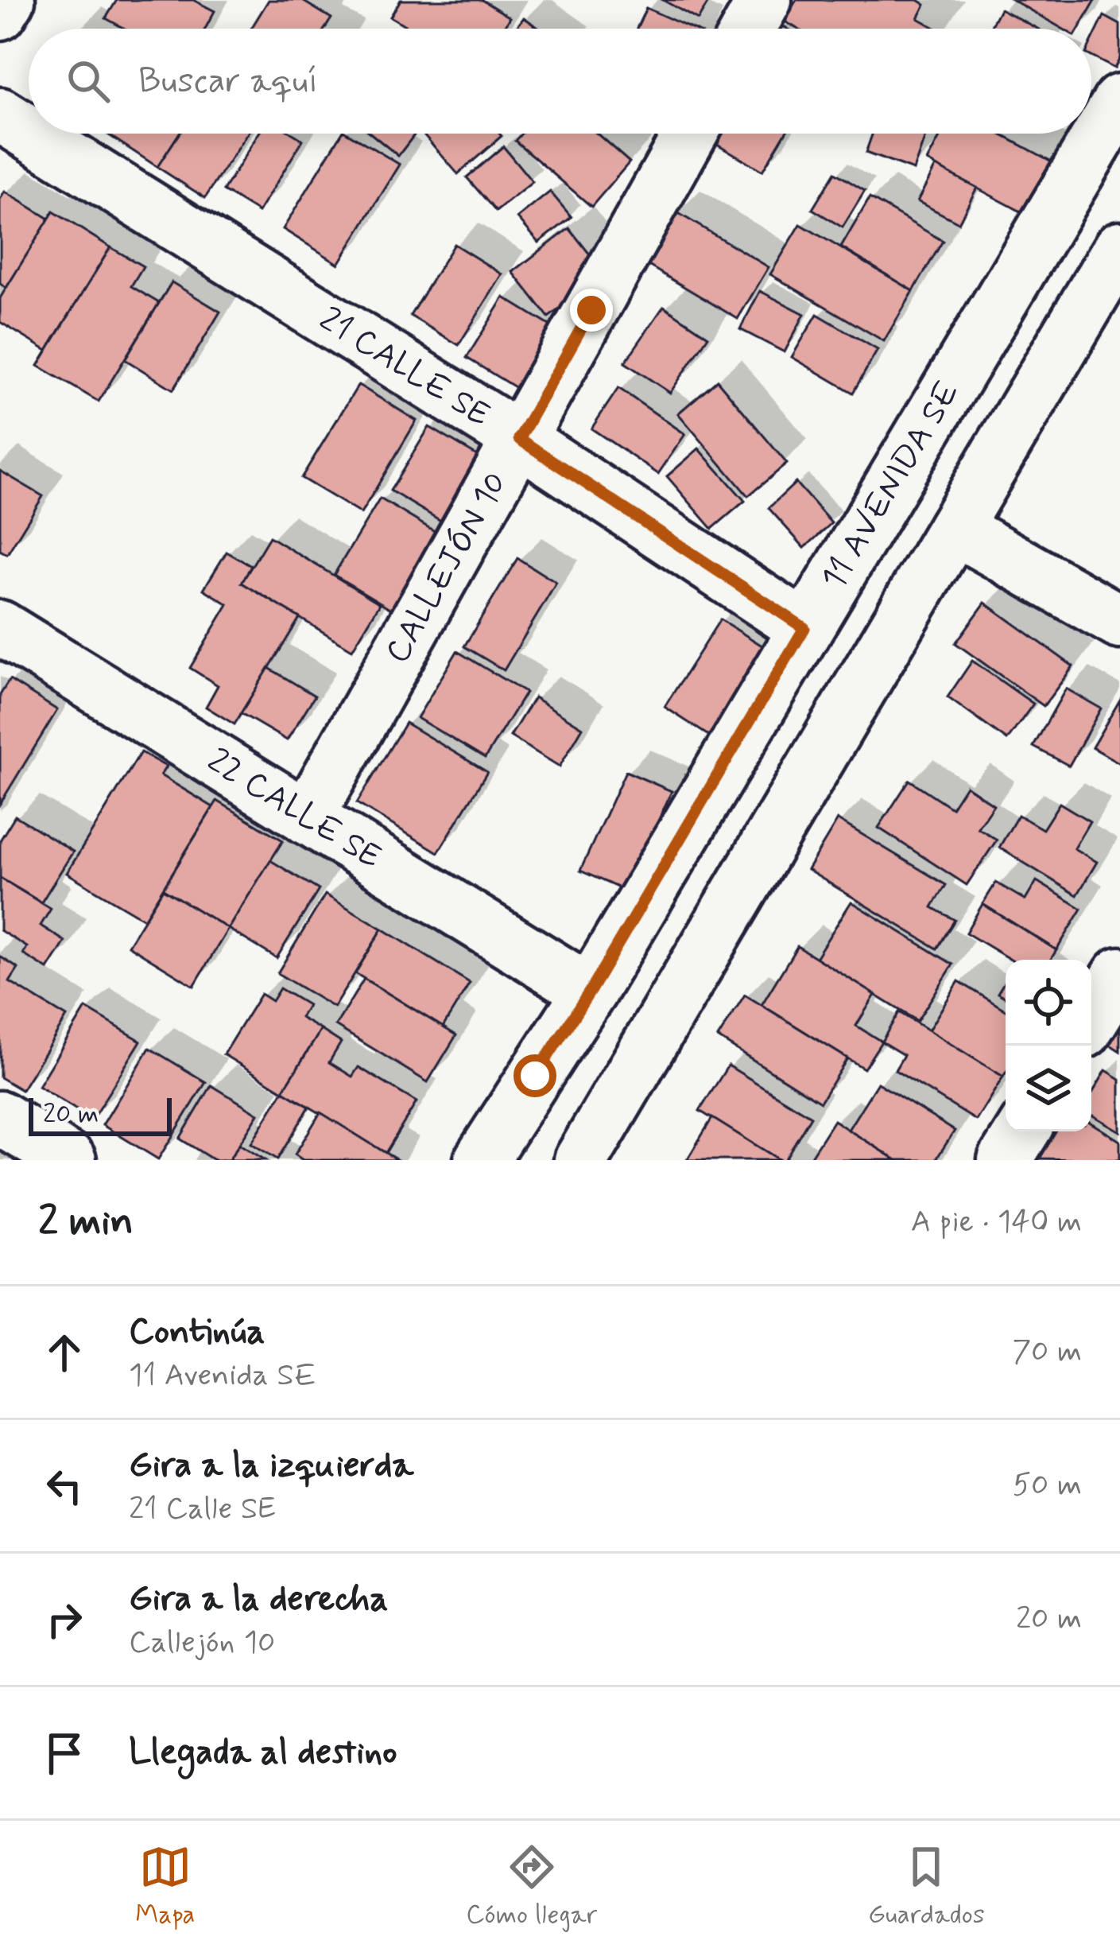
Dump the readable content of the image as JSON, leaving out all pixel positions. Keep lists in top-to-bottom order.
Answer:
{
  "streets": {
    "street": [
      "21 CALLE SE",
      "11 AVENIDA SE",
      "CALLEJÓN 10",
      "22 CALLE SE"
    ]
  },
  "crossings": [
    ["21 CALLE SE", "11 AVENIDA SE"],
    ["21 CALLE SE", "CALLEJÓN 10"],
    ["11 AVENIDA SE", "22 CALLE SE"],
    ["CALLEJÓN 10", "22 CALLE SE"]
  ],
  "scale_bar": "20 m",
  "page": {
    "search": "Buscar aquí",
    "scale": "20 m",
    "heading": ["2 min", "A pie · 140 m"],
    "list": [
      ["Continúa", "11 Avenida SE", "70 m"],
      ["Gira a la izquierda", "21 Calle SE", "50 m"],
      ["Gira a la derecha", "Callejón 10", "20 m"],
      "Llegada al destino"
    ],
    "nav": ["Mapa", "Cómo llegar", "Guardados"]
  }
}
